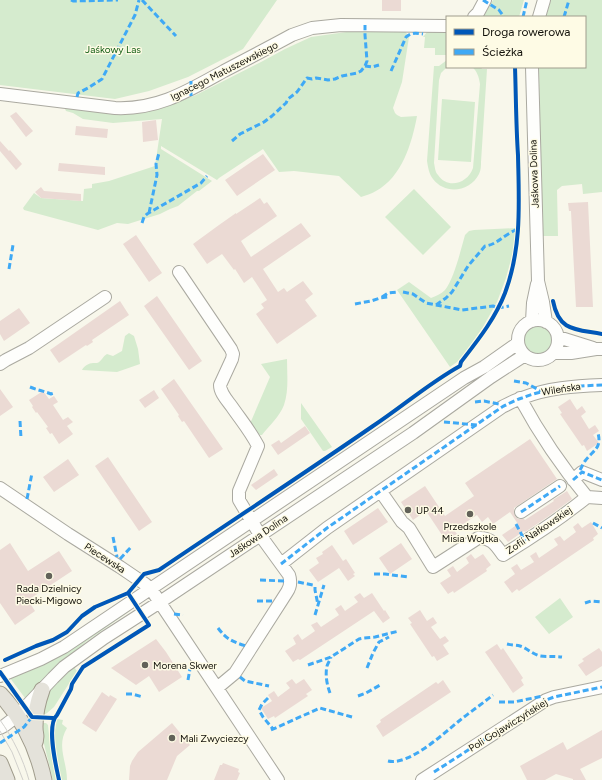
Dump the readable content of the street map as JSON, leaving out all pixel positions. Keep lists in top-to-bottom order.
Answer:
{
  "streets": {
    "street": [
      "Ignacego Matuszewskiego",
      "Jaśkowa Dolina",
      "Wileńska",
      "Zofii Nałkowskiej",
      "Piecewska",
      "Poli Gojawiczyńskiej"
    ]
  },
  "crossings": [
    ["Jaśkowa Dolina", "Piecewska"]
  ],
  "parks": ["Jaśkowy Las"],
  "places": [
    "UP 44",
    "Przedszkole Misia Wojtka",
    "Rada Dzielnicy Piecki-Migowo",
    "Morena Skwer",
    "Mali Zwyciezcy"
  ],
  "legend": ["Droga rowerowa", "Ścieżka"]
}
